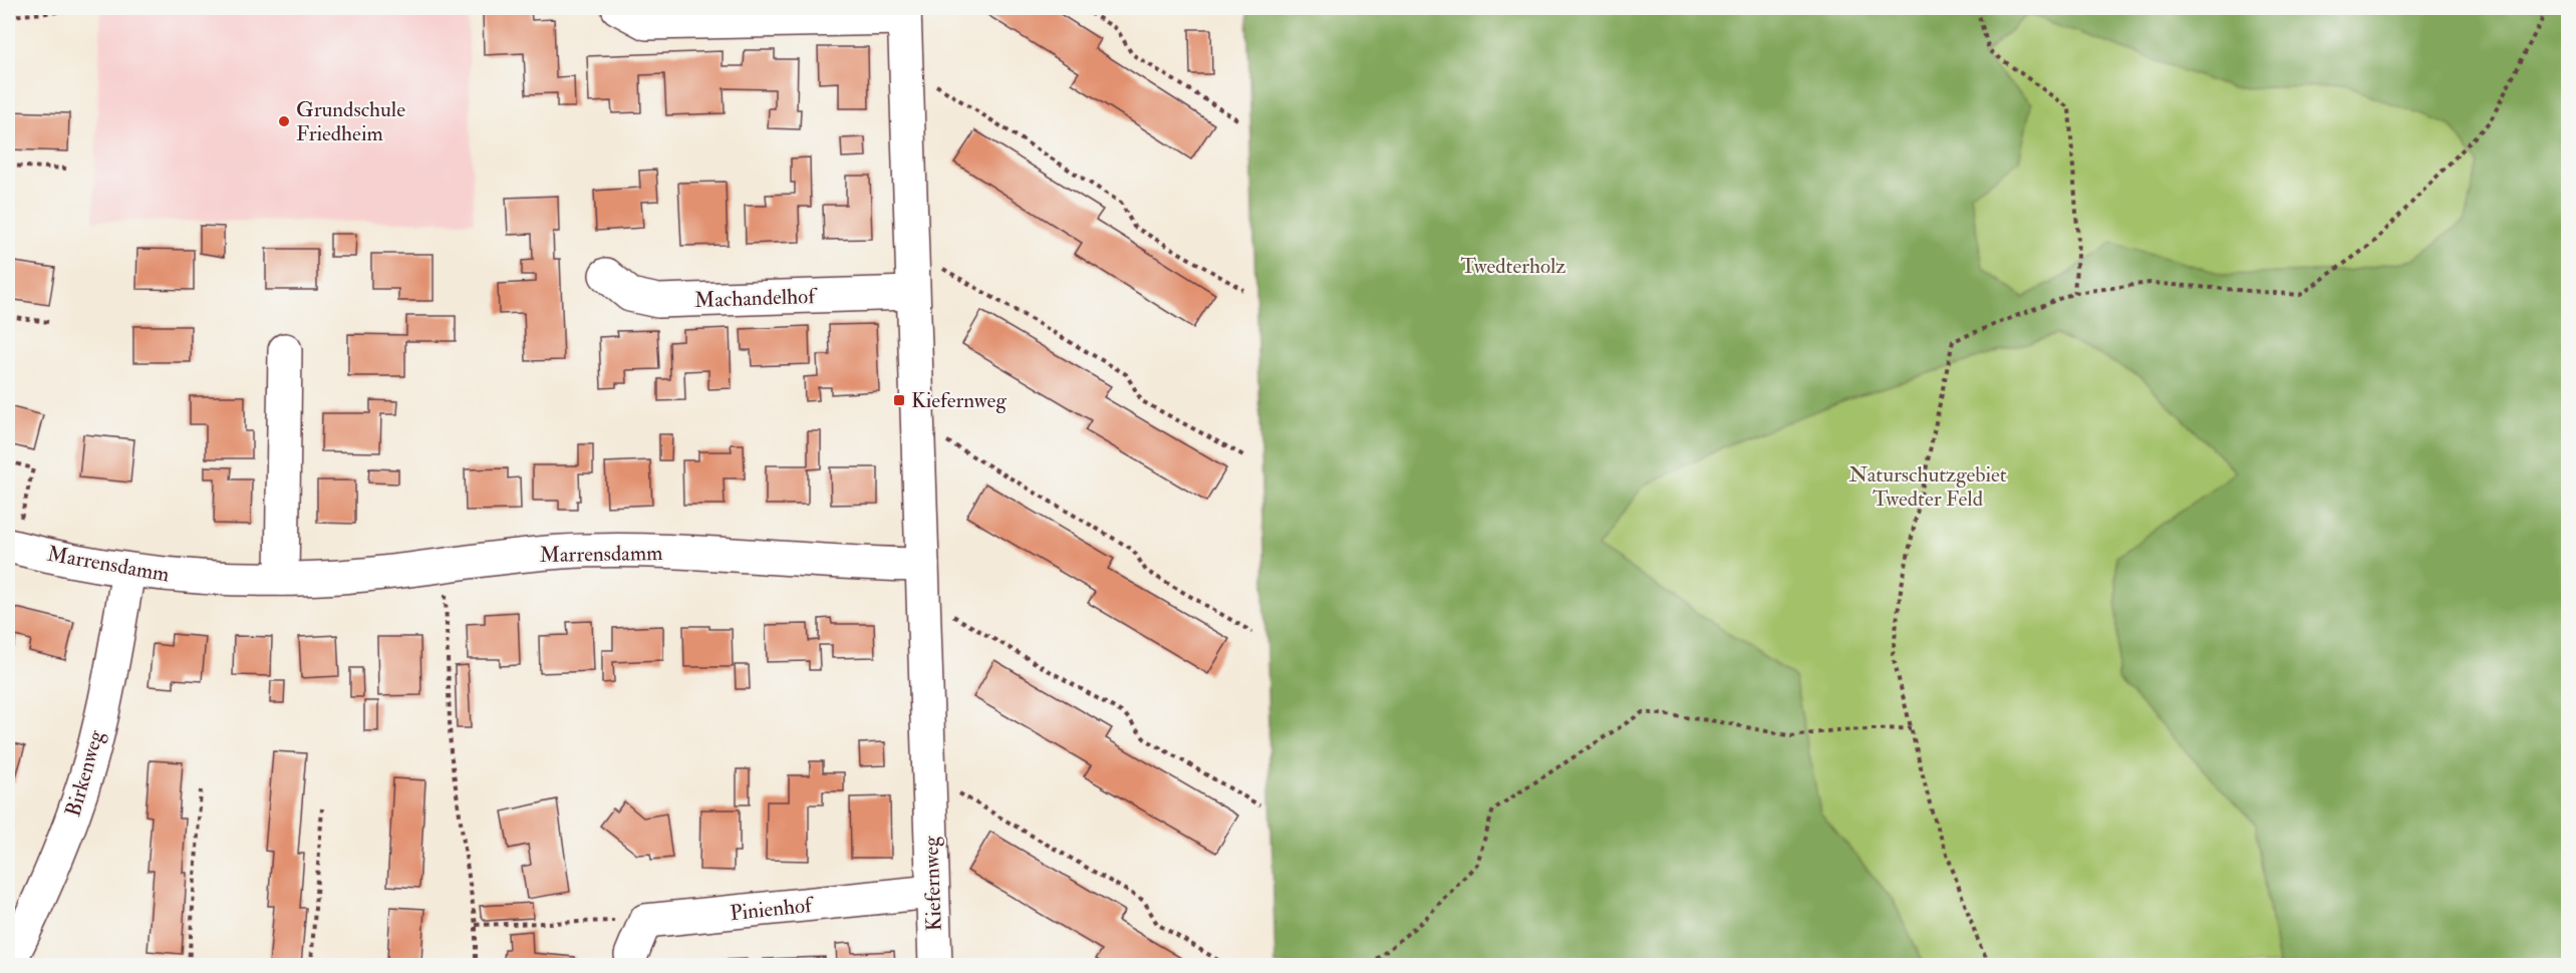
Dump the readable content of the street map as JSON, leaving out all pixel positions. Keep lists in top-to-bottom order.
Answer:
{
  "streets": {
    "street": [
      "Machandelhof",
      "Marrensdamm",
      "Birkenweg",
      "Kiefernweg",
      "Pinienhof"
    ]
  },
  "crossings": [
    ["Machandelhof", "Kiefernweg"],
    ["Marrensdamm", "Birkenweg"],
    ["Marrensdamm", "Kiefernweg"],
    ["Kiefernweg", "Pinienhof"]
  ],
  "parks": ["Twedterholz", "Naturschutzgebiet Twedter Feld"],
  "places": {
    "other": ["Grundschule Friedheim"],
    "transit": ["Kiefernweg"]
  }
}
